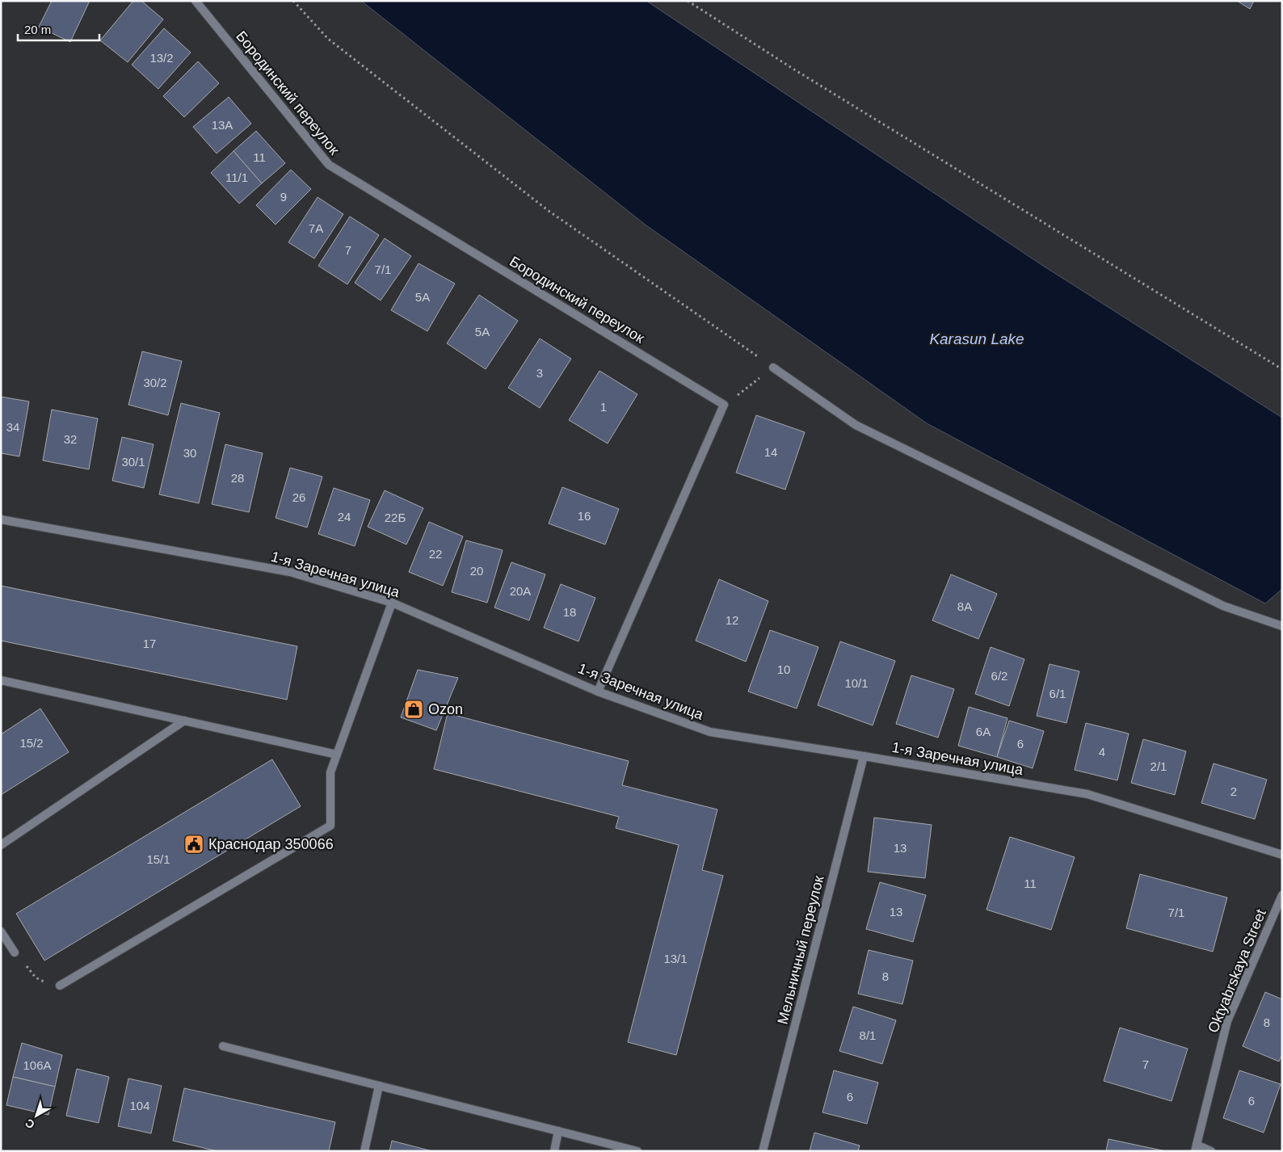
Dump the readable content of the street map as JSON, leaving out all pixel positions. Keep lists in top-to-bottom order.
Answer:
{
  "streets": {
    "street": [
      "Бородинский переулок",
      "1-я Заречная улица",
      "Мельничный переулок",
      "Oktyabrskaya Street"
    ]
  },
  "crossings": [
    ["1-я Заречная улица", "Мельничный переулок"]
  ],
  "water": ["Karasun Lake"],
  "places": {
    "shop": ["Ozon"],
    "public building": ["Краснодар 350066"]
  },
  "house_numbers": [
    "13/2",
    "13А",
    "11",
    "11/1",
    "9",
    "7А",
    "7",
    "7/1",
    "5А",
    "5А",
    "3",
    "30/2",
    "1",
    "34",
    "32",
    "14",
    "30",
    "30/1",
    "28",
    "26",
    "16",
    "24",
    "22Б",
    "22",
    "20",
    "20А",
    "8А",
    "18",
    "12",
    "17",
    "10",
    "6/2",
    "10/1",
    "6/1",
    "6А",
    "15/2",
    "6",
    "4",
    "2/1",
    "2",
    "13",
    "15/1",
    "11",
    "13",
    "7/1",
    "13/1",
    "8",
    "8",
    "8/1",
    "7",
    "106А",
    "6",
    "6",
    "104"
  ],
  "scale_bar": "20 m",
  "north": "bottom left"
}
